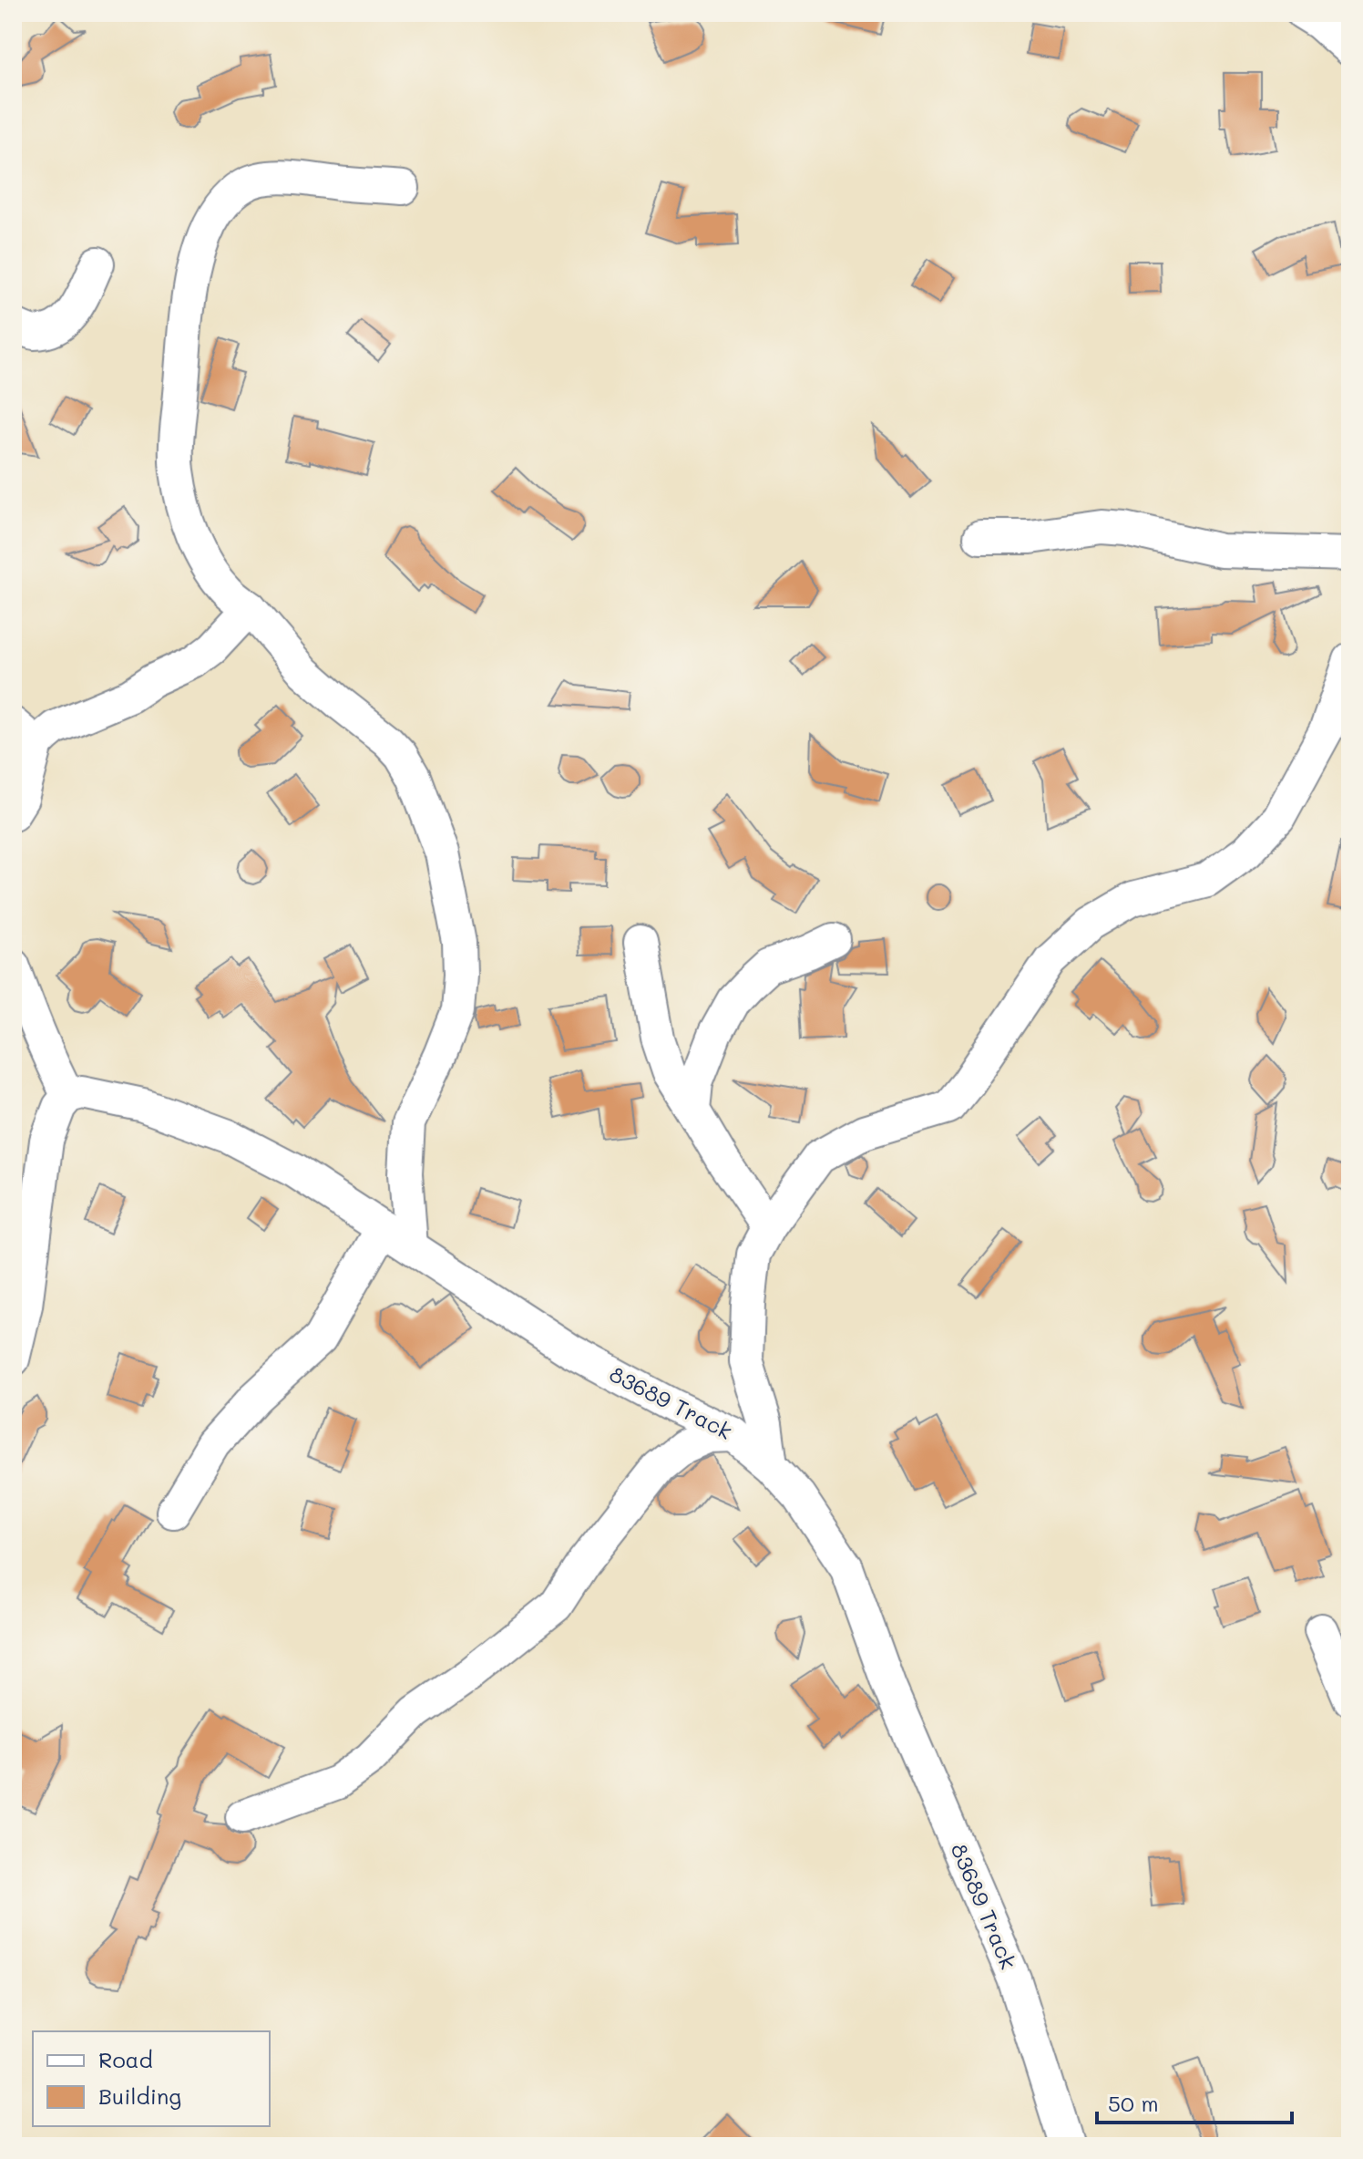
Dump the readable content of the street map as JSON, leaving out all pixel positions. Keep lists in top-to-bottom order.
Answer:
{
  "streets": {
    "street": ["83689 Track"]
  },
  "legend": ["Road", "Building"],
  "scale_bar": "50 m"
}
